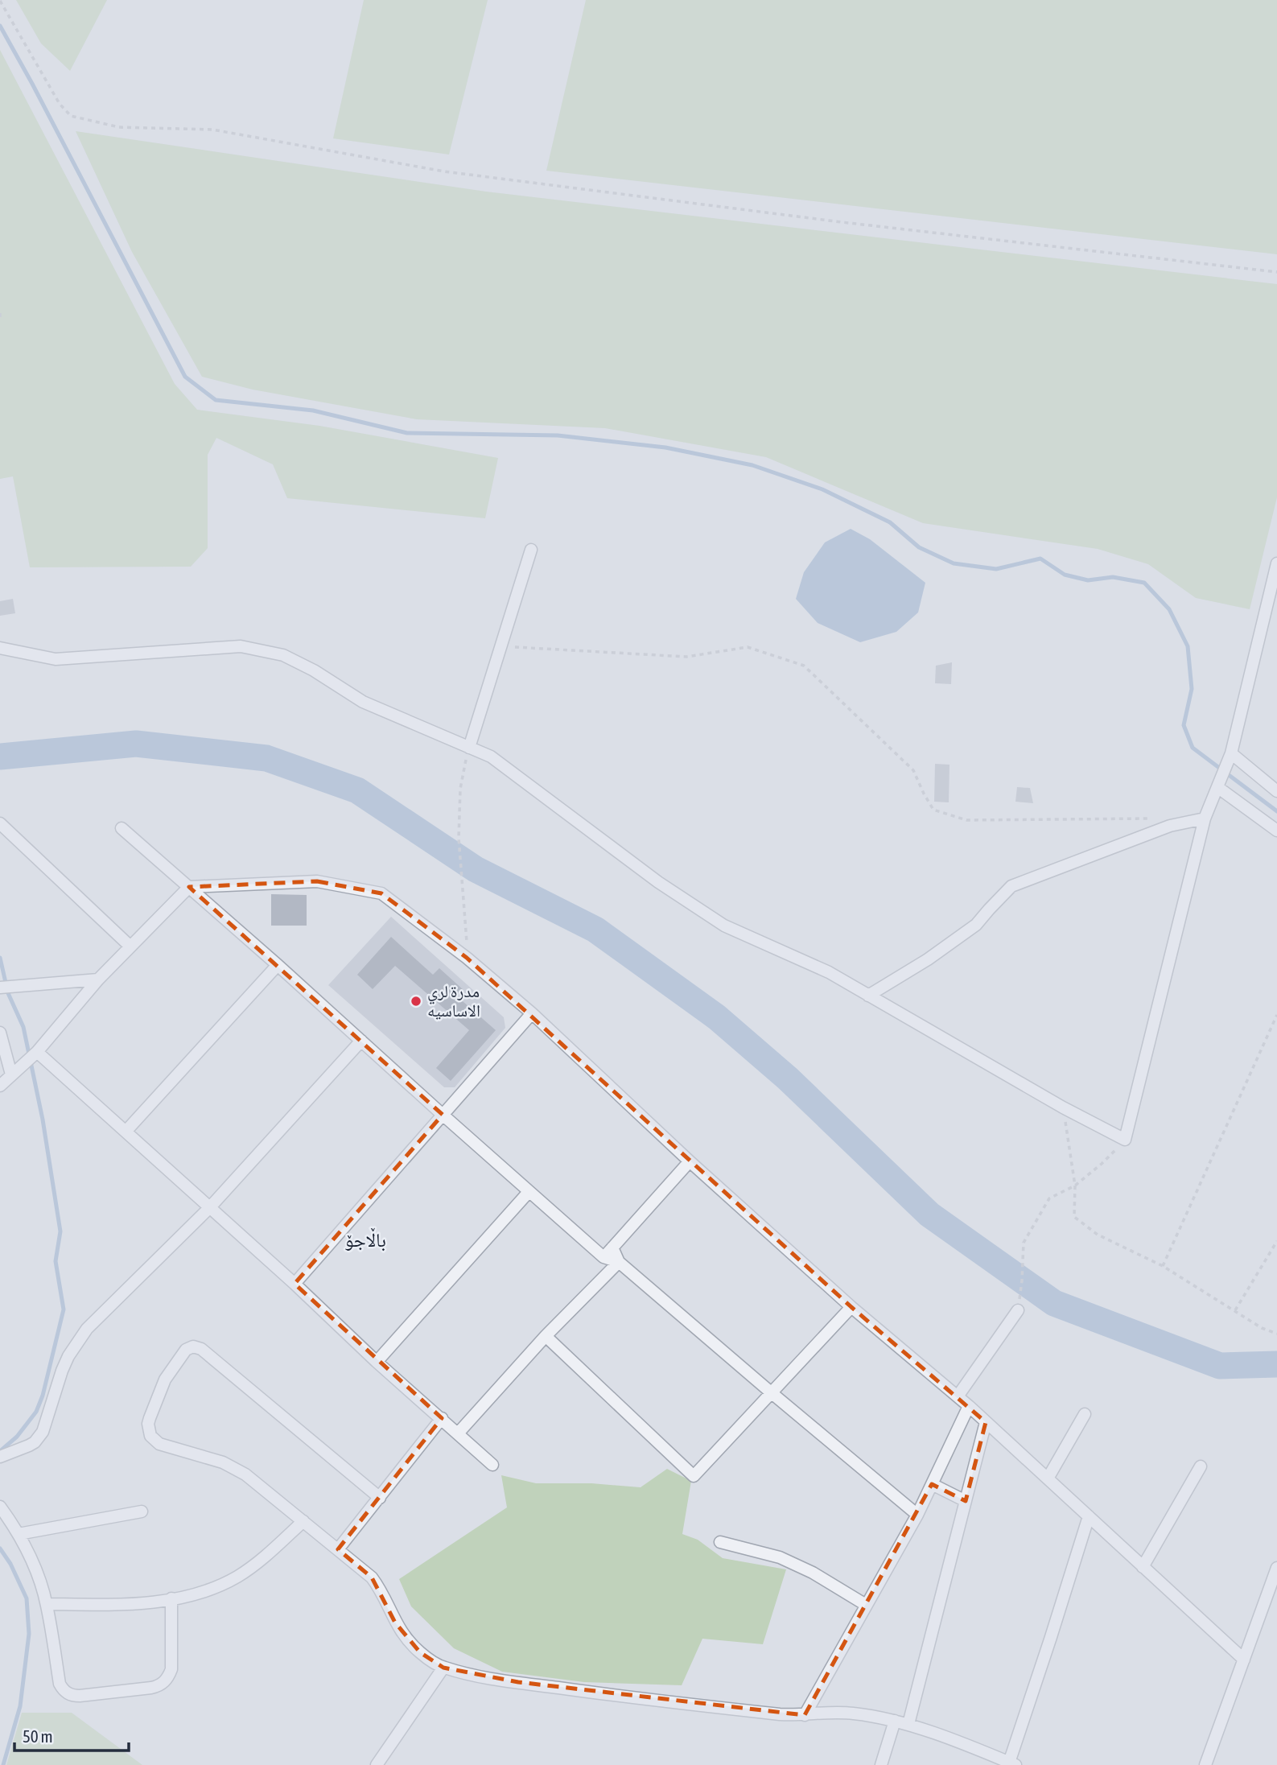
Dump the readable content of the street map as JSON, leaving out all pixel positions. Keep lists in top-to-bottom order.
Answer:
{
  "districts": ["باڵاجۆ"],
  "places": ["مدرة لري الاساسیه"],
  "scale_bar": "50 m"
}
